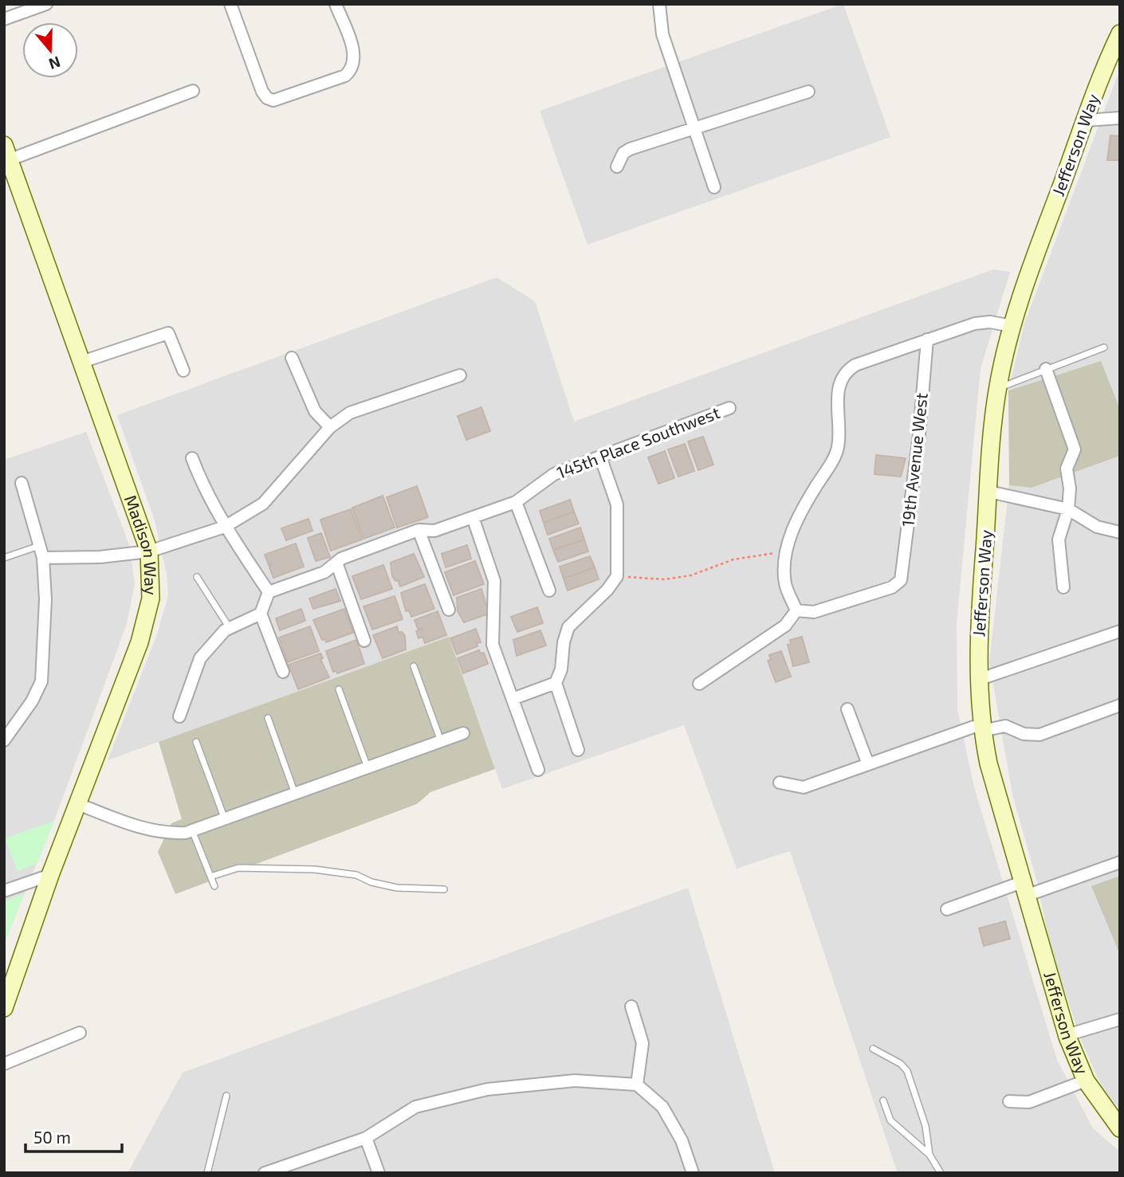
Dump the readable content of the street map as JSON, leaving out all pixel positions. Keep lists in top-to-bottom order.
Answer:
{
  "streets": {
    "street": [
      "Jefferson Way",
      "145th Place Southwest",
      "19th Avenue West",
      "Madison Way"
    ]
  },
  "scale_bar": "50 m",
  "north": "bottom"
}
